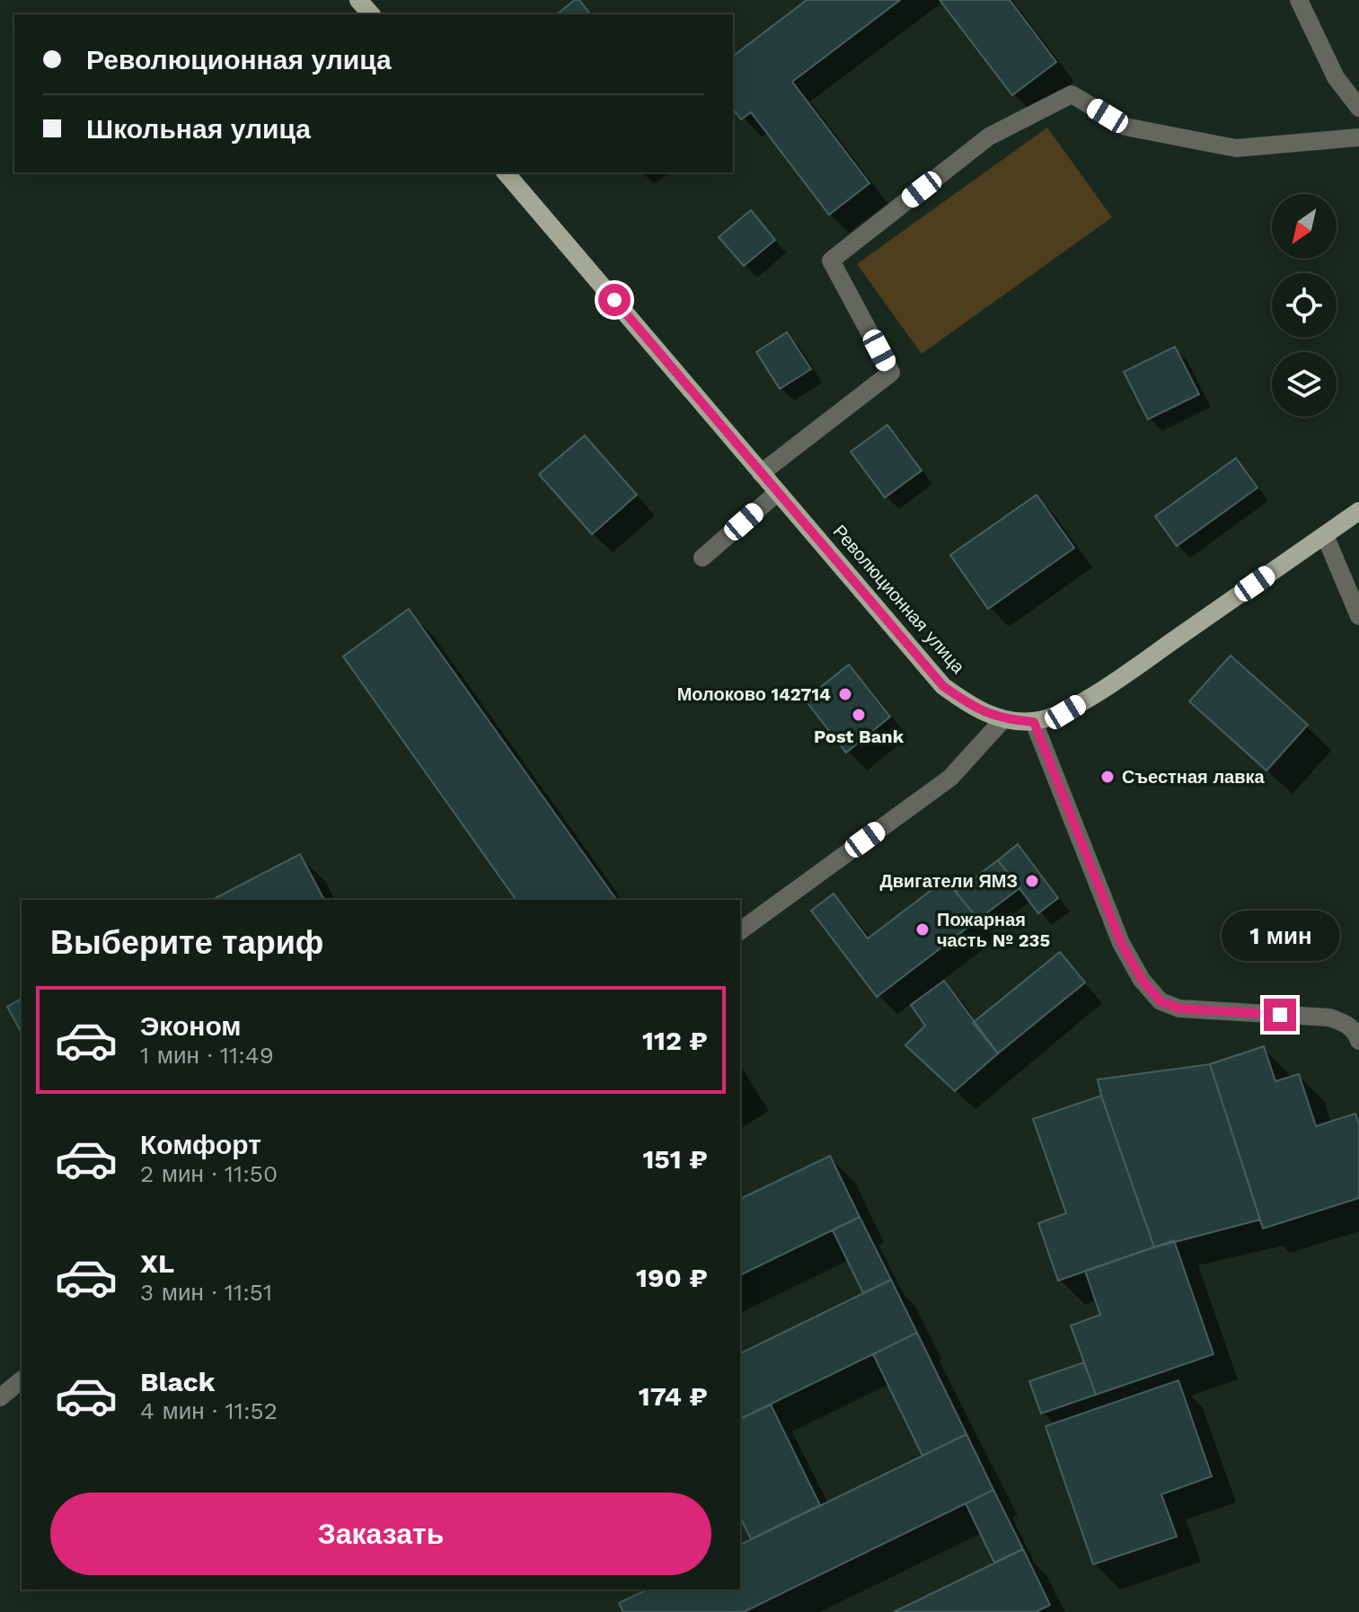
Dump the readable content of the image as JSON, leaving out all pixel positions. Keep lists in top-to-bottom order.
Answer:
{
  "streets": {
    "main road": ["Революционная улица"]
  },
  "places": [
    "Молоково 142714",
    "Post Bank",
    "Съестная лавка",
    "Двигатели ЯМЗ",
    "Пожарная часть № 235"
  ],
  "north": "bottom left",
  "page": {
    "banner": ["Революционная улица", "Школьная улица"],
    "heading": "Выберите тариф",
    "bubble": "1 мин",
    "list": [
      {
        "name": "Эконом",
        "note": "1 мин · 11:49",
        "value": "112 ₽"
      },
      {
        "name": "Комфорт",
        "note": "2 мин · 11:50",
        "value": "151 ₽"
      },
      {
        "name": "XL",
        "note": "3 мин · 11:51",
        "value": "190 ₽"
      },
      {
        "name": "Black",
        "note": "4 мин · 11:52",
        "value": "174 ₽"
      }
    ],
    "buttons": "Заказать"
  }
}
